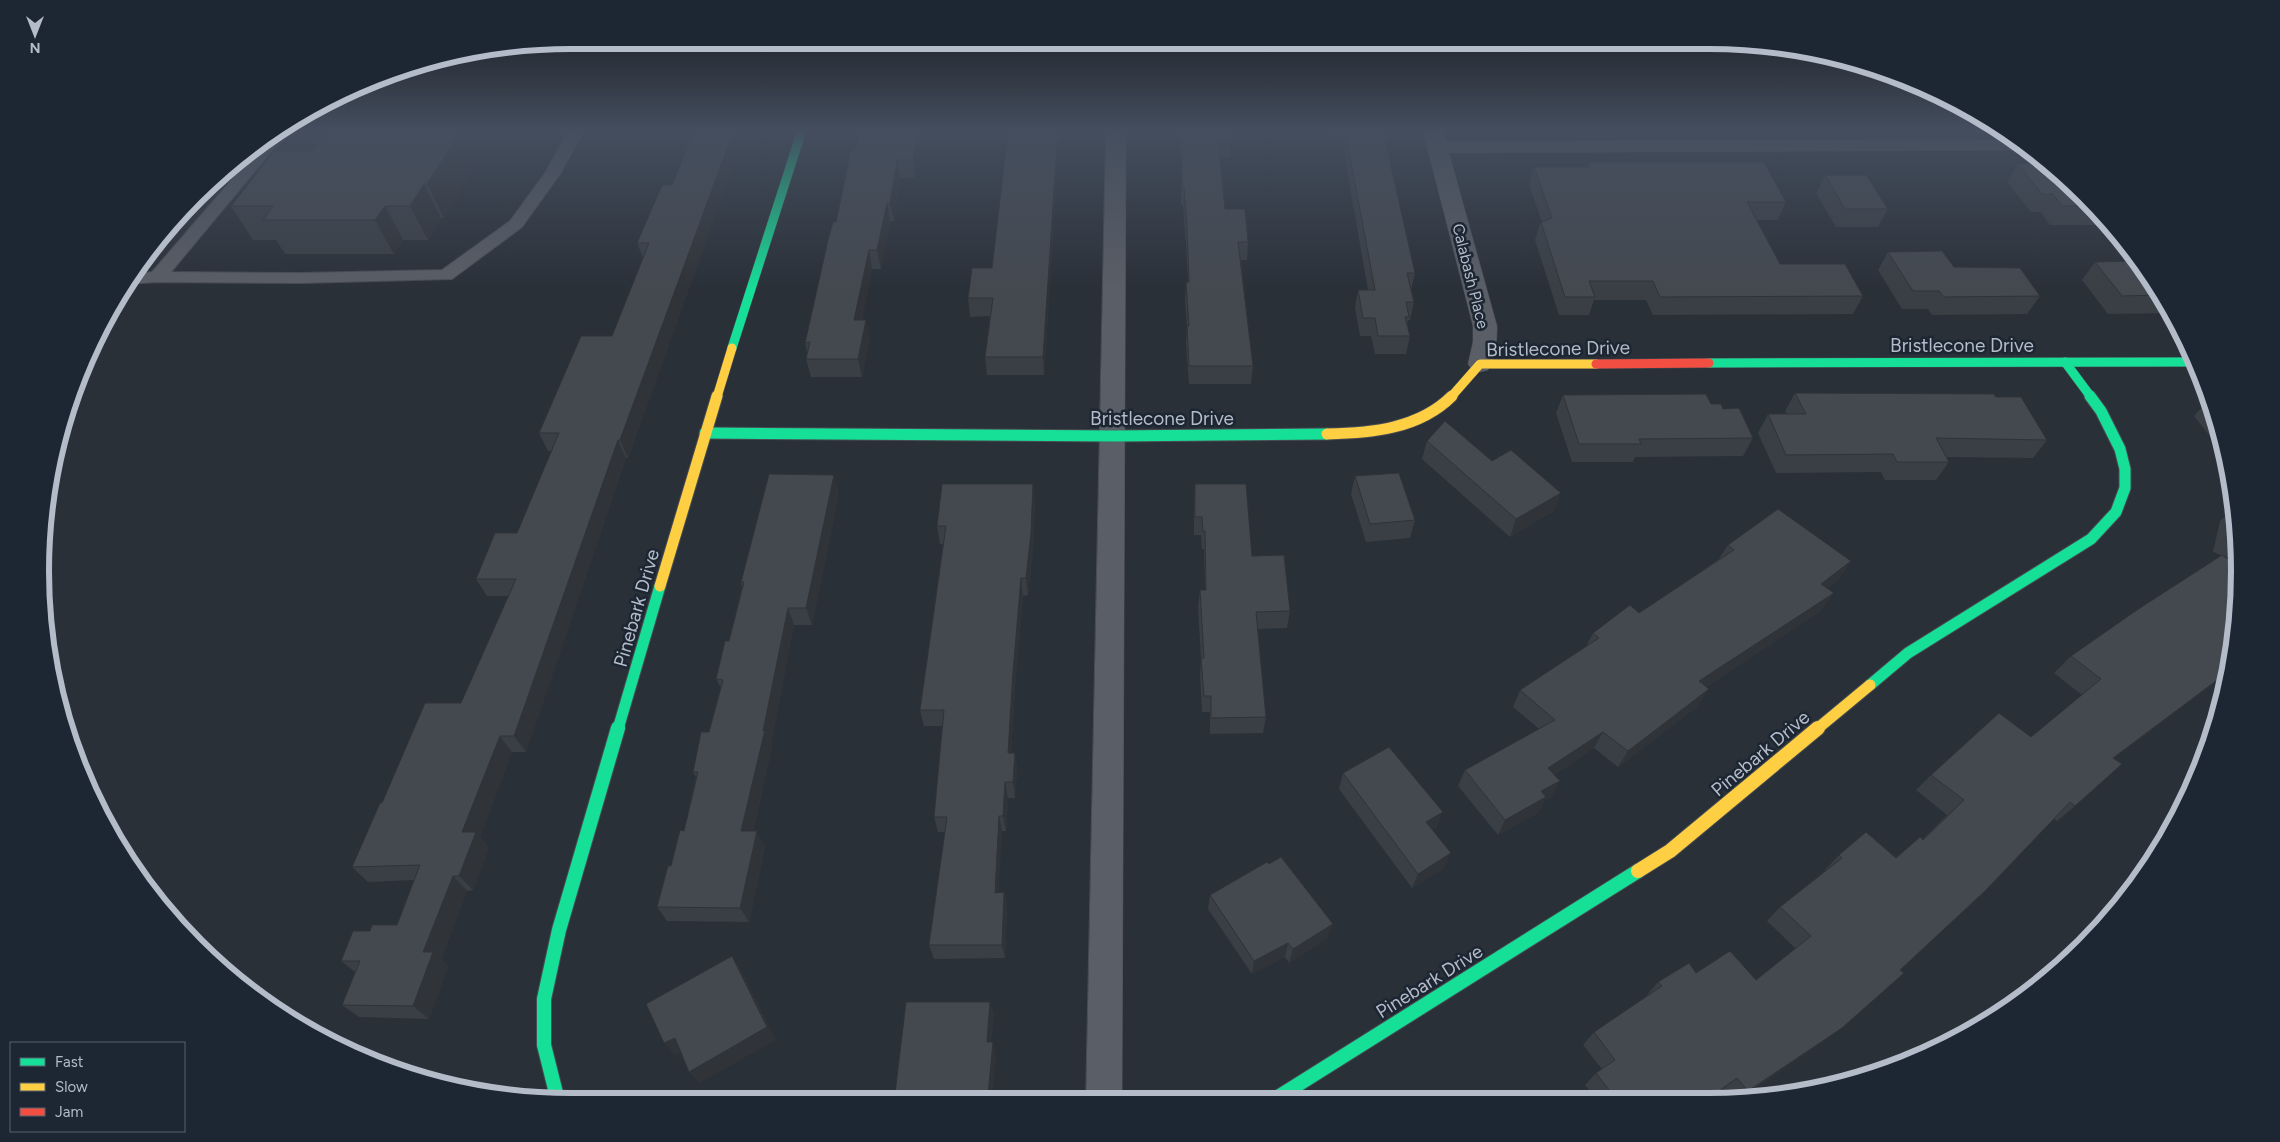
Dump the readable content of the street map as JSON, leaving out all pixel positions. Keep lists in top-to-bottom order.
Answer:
{
  "streets": {
    "street": ["Calabash Place", "Bristlecone Drive", "Pinebark Drive"]
  },
  "crossings": [
    ["Calabash Place", "Bristlecone Drive"],
    ["Bristlecone Drive", "Pinebark Drive"]
  ],
  "legend": ["Fast", "Slow", "Jam"],
  "north": "bottom"
}
